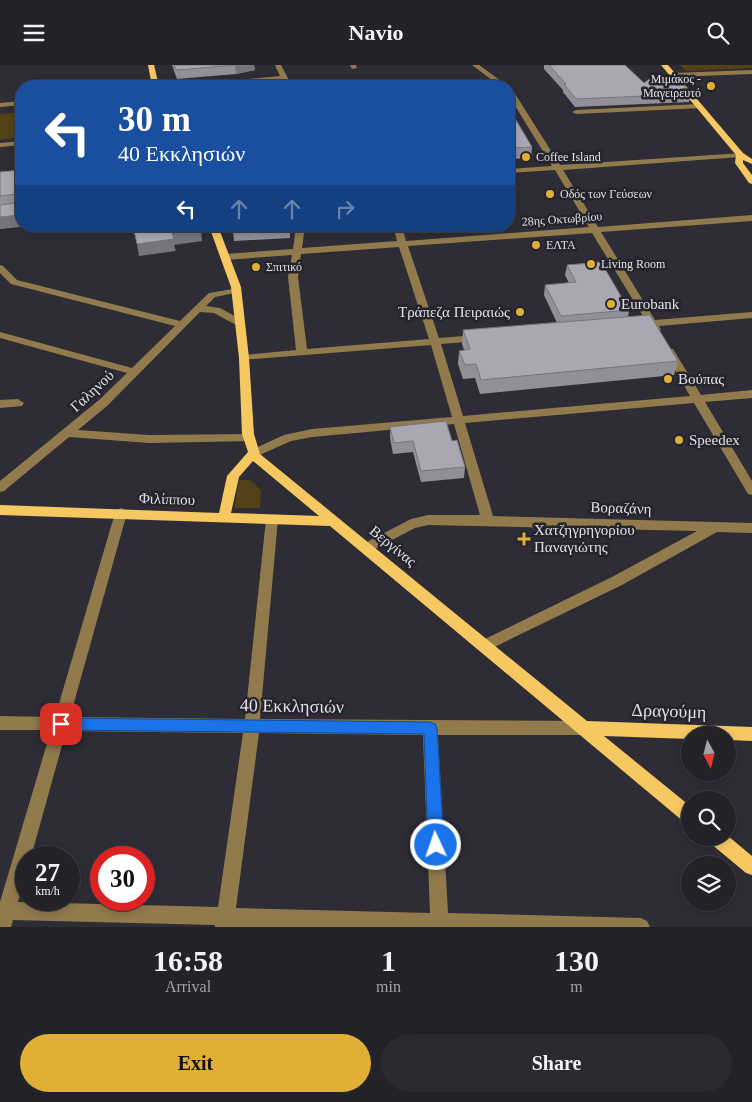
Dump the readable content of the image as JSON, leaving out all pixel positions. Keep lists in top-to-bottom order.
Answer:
{
  "streets": {
    "main road": ["Φιλίππου", "Βεργίνας", "Δραγούμη"],
    "street": [
      "28ης Οκτωβρίου",
      "Γαληνού",
      "Βοραζάνη",
      "40 Εκκλησιών"
    ]
  },
  "crossings": [
    ["Φιλίππου", "Βεργίνας"],
    ["Βοραζάνη", "Βεργίνας"],
    ["Βεργίνας", "40 Εκκλησιών"],
    ["Βεργίνας", "Δραγούμη"],
    ["40 Εκκλησιών", "Δραγούμη"]
  ],
  "places": {
    "other": [
      "Μιμάκος - Μαγειρευτό",
      "Coffee Island",
      "Οδός των Γεύσεων",
      "ΕΛΤΑ",
      "Living Room",
      "Σπιτικό",
      "Eurobank",
      "Τράπεζα Πειραιώς",
      "Βούπας",
      "Speedex"
    ],
    "health": ["Χατζηγρηγορίου Παναγιώτης"]
  },
  "north": "bottom",
  "page": {
    "header": "Navio",
    "turn": ["30 m", "40 Εκκλησιών"],
    "speed": "27 km/h",
    "limit": "30",
    "eta": [
      "16:58",
      "Arrival",
      "1",
      "min",
      "130",
      "m"
    ],
    "buttons": ["Exit", "Share"]
  }
}
